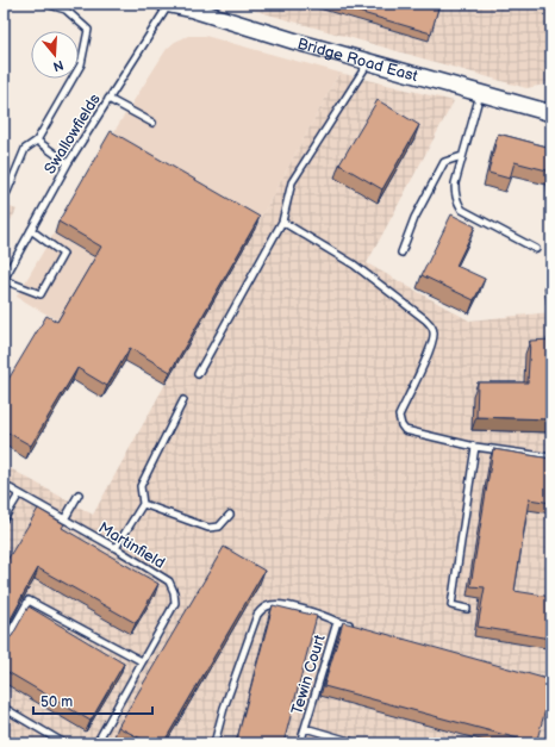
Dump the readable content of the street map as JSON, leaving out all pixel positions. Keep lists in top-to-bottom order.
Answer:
{
  "streets": {
    "street": ["Bridge Road East"],
    "lane": ["Swallowfields", "Martinfield", "Tewin Court"]
  },
  "crossings": [
    ["Bridge Road East", "Swallowfields"]
  ],
  "scale_bar": "50 m",
  "north": "bottom"
}
